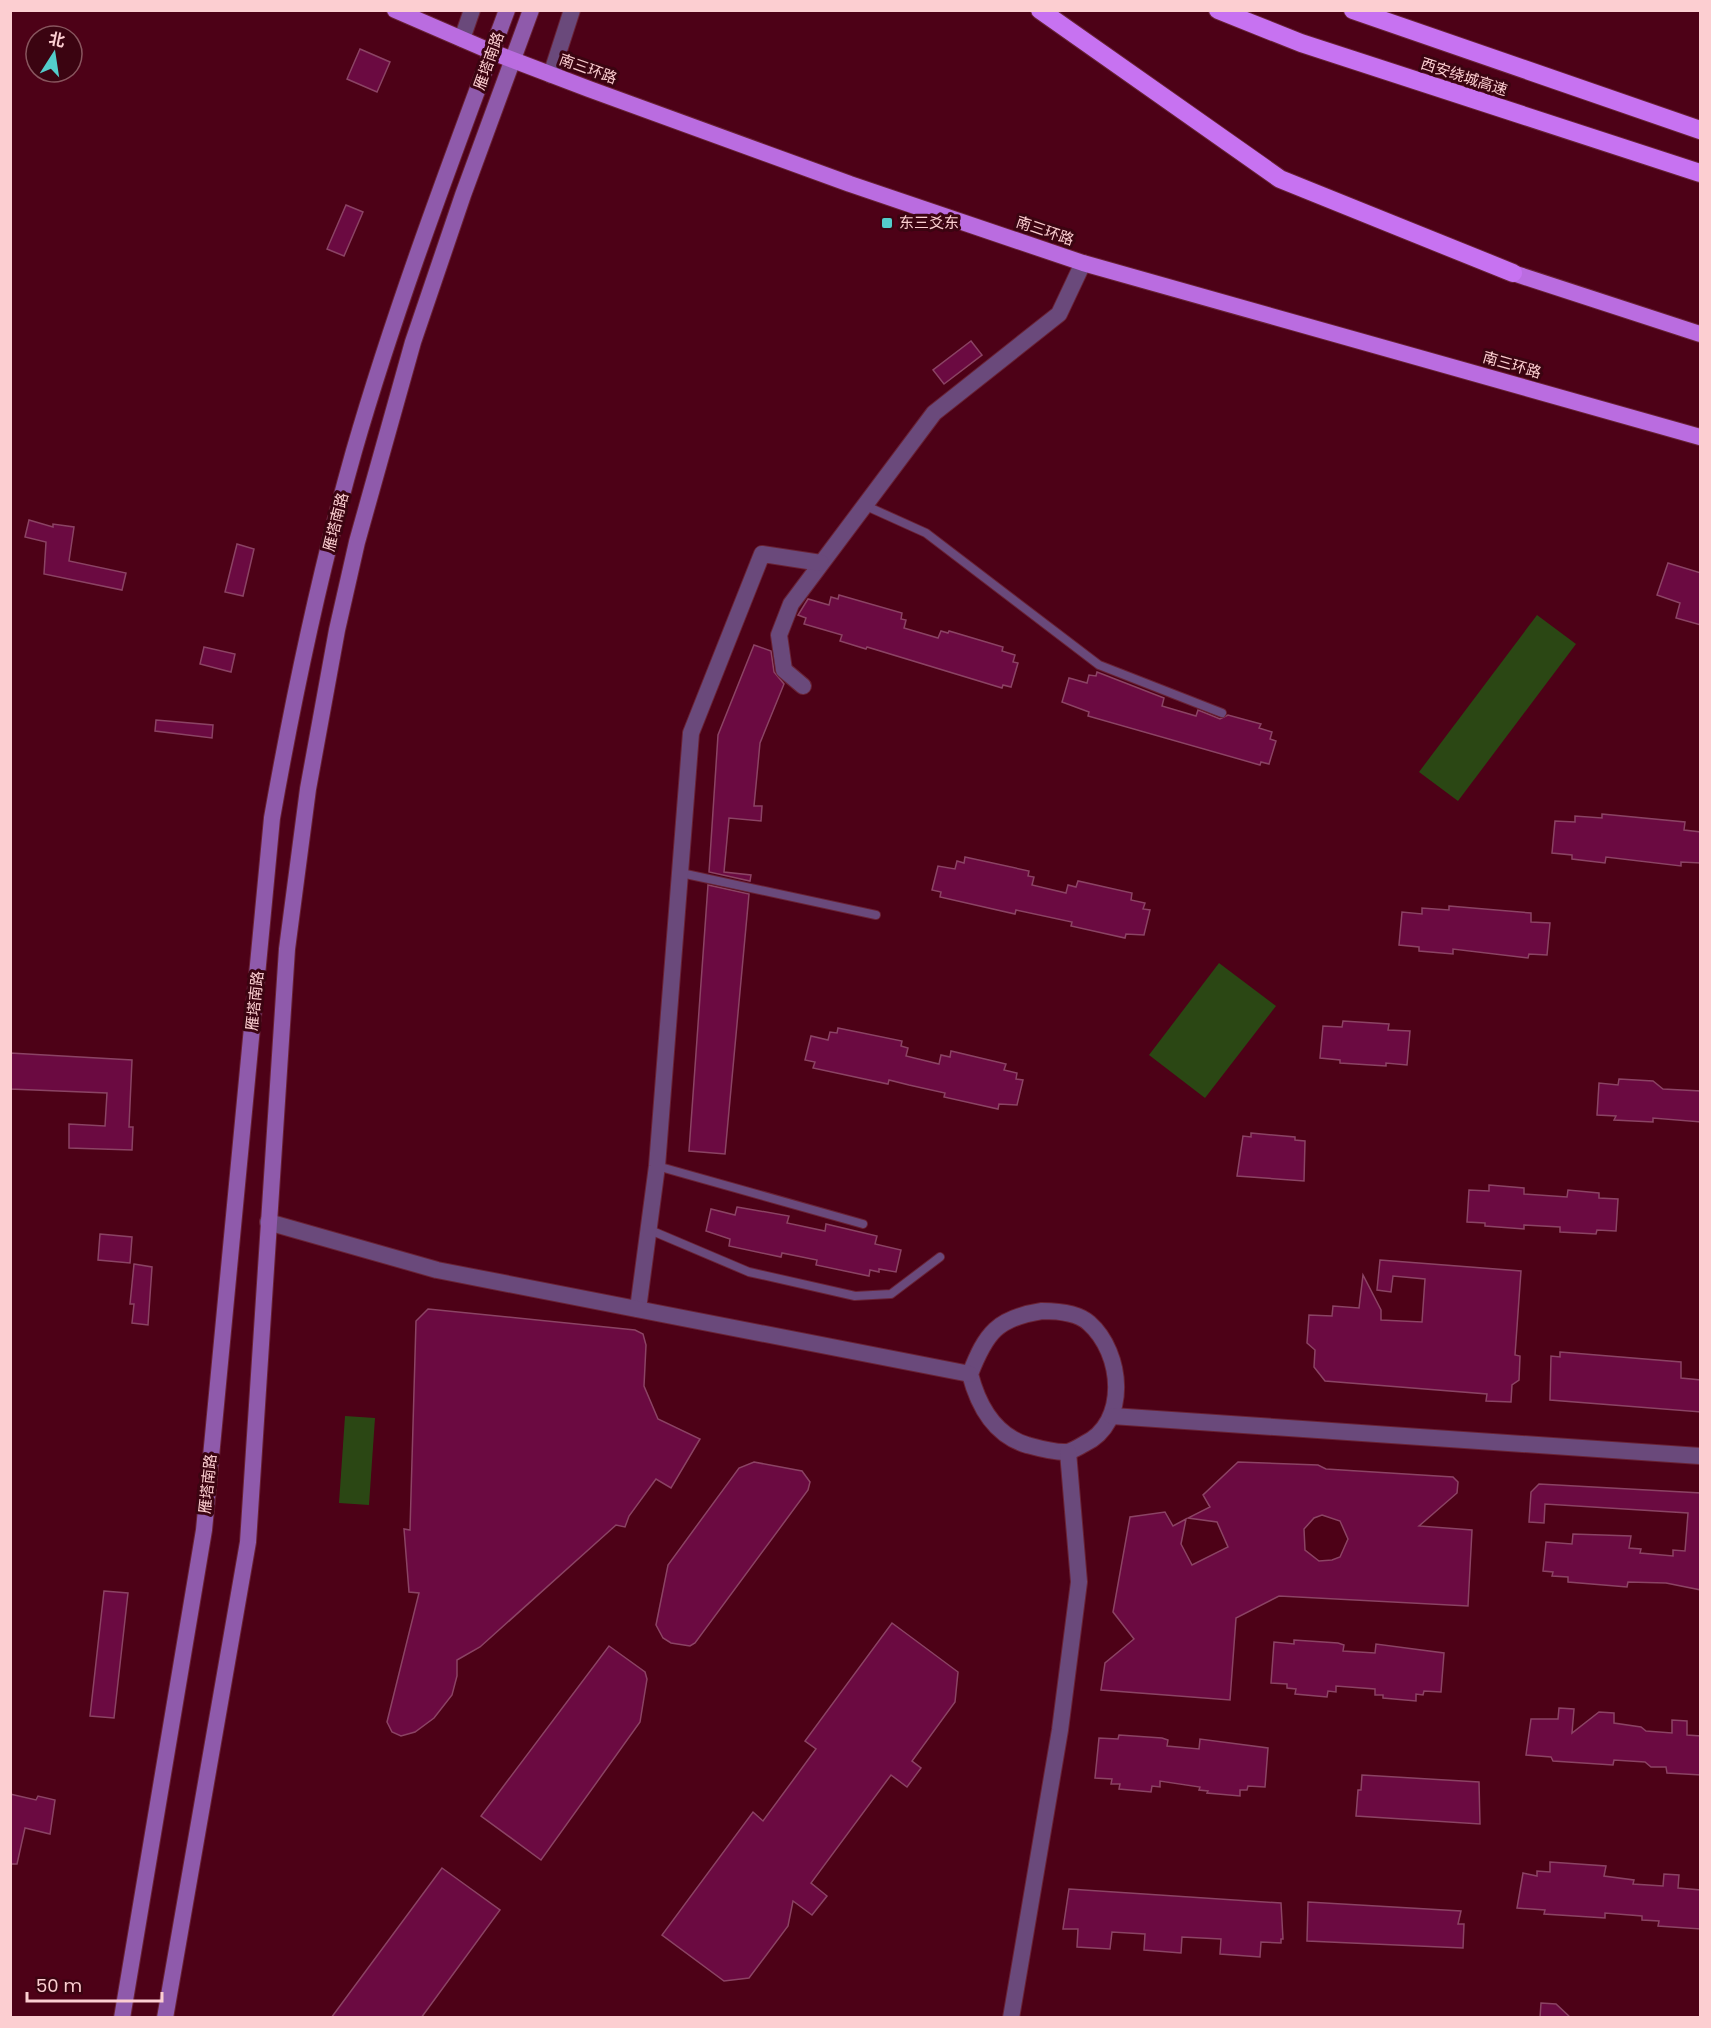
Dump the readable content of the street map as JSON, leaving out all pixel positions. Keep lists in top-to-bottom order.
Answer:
{
  "streets": {
    "highway": ["南三环路", "西安绕城高速"],
    "main road": ["雁塔南路"]
  },
  "crossings": [
    ["雁塔南路", "南三环路"]
  ],
  "places": {
    "transit": ["东三爻东"]
  },
  "scale_bar": "50 m",
  "north": "top"
}
